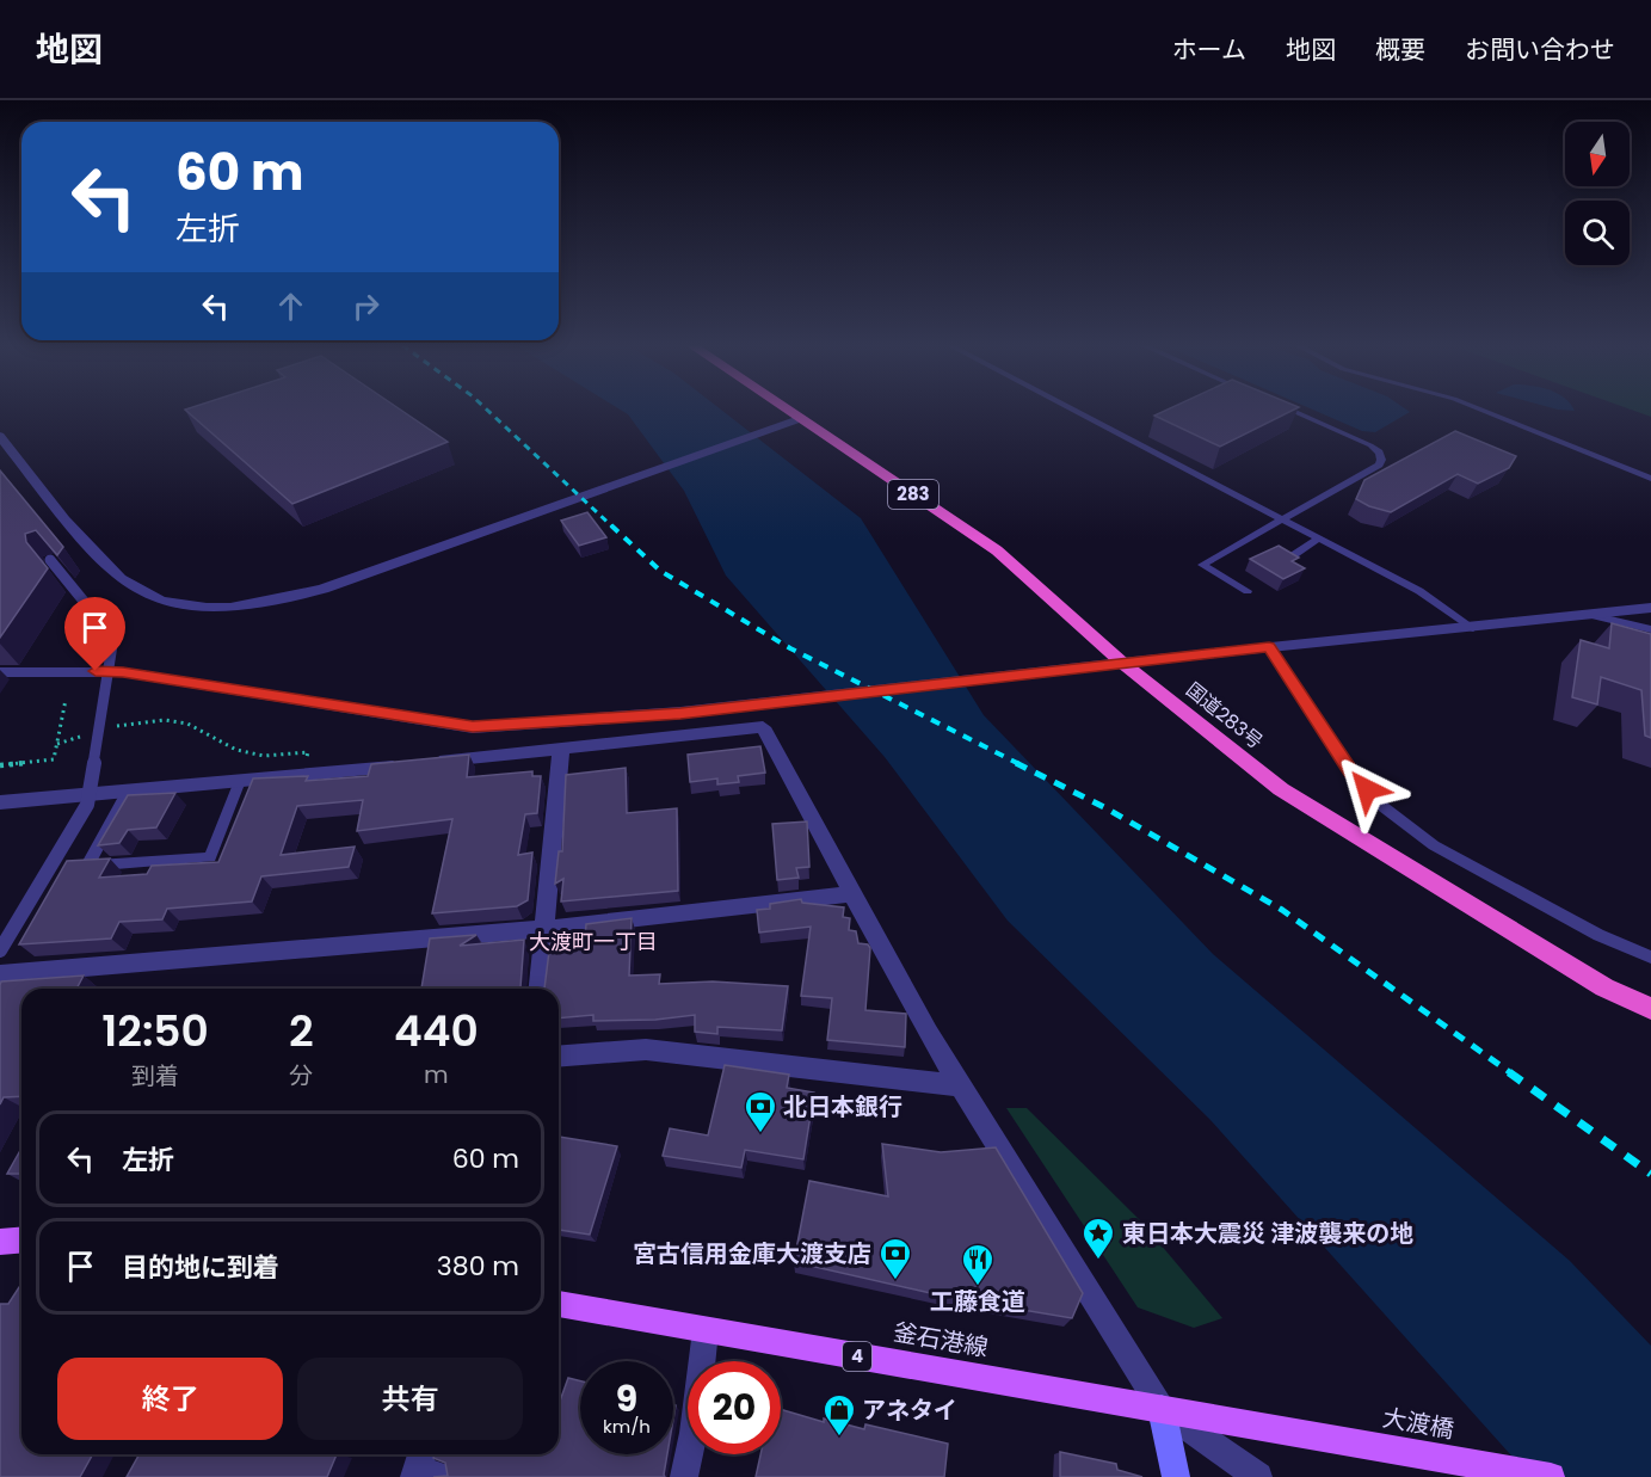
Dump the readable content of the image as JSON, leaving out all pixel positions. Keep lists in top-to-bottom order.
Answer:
{
  "streets": {
    "highway": ["283", "国道283号"],
    "main road": ["釜石港線", "4", "大渡橋"]
  },
  "crossings": [
    ["釜石港線", "大渡橋"]
  ],
  "districts": ["大渡町一丁目"],
  "places": {
    "bank": ["北日本銀行", "宮古信用金庫大渡支店"],
    "place": ["東日本大震災 津波襲来の地"],
    "restaurant": ["工藤食道"],
    "shop": ["アネタイ"]
  },
  "north": "bottom",
  "page": {
    "header": "地図",
    "nav": [
      "ホーム",
      "地図",
      "概要",
      "お問い合わせ"
    ],
    "turn": ["60 m", "左折"],
    "eta": [
      "12:50",
      "到着",
      "2",
      "分",
      "440",
      "m"
    ],
    "list": [
      {
        "name": "左折",
        "value": "60 m"
      },
      {
        "name": "目的地に到着",
        "value": "380 m"
      }
    ],
    "buttons": ["終了", "共有"],
    "speed": "9 km/h",
    "limit": "20"
  }
}
